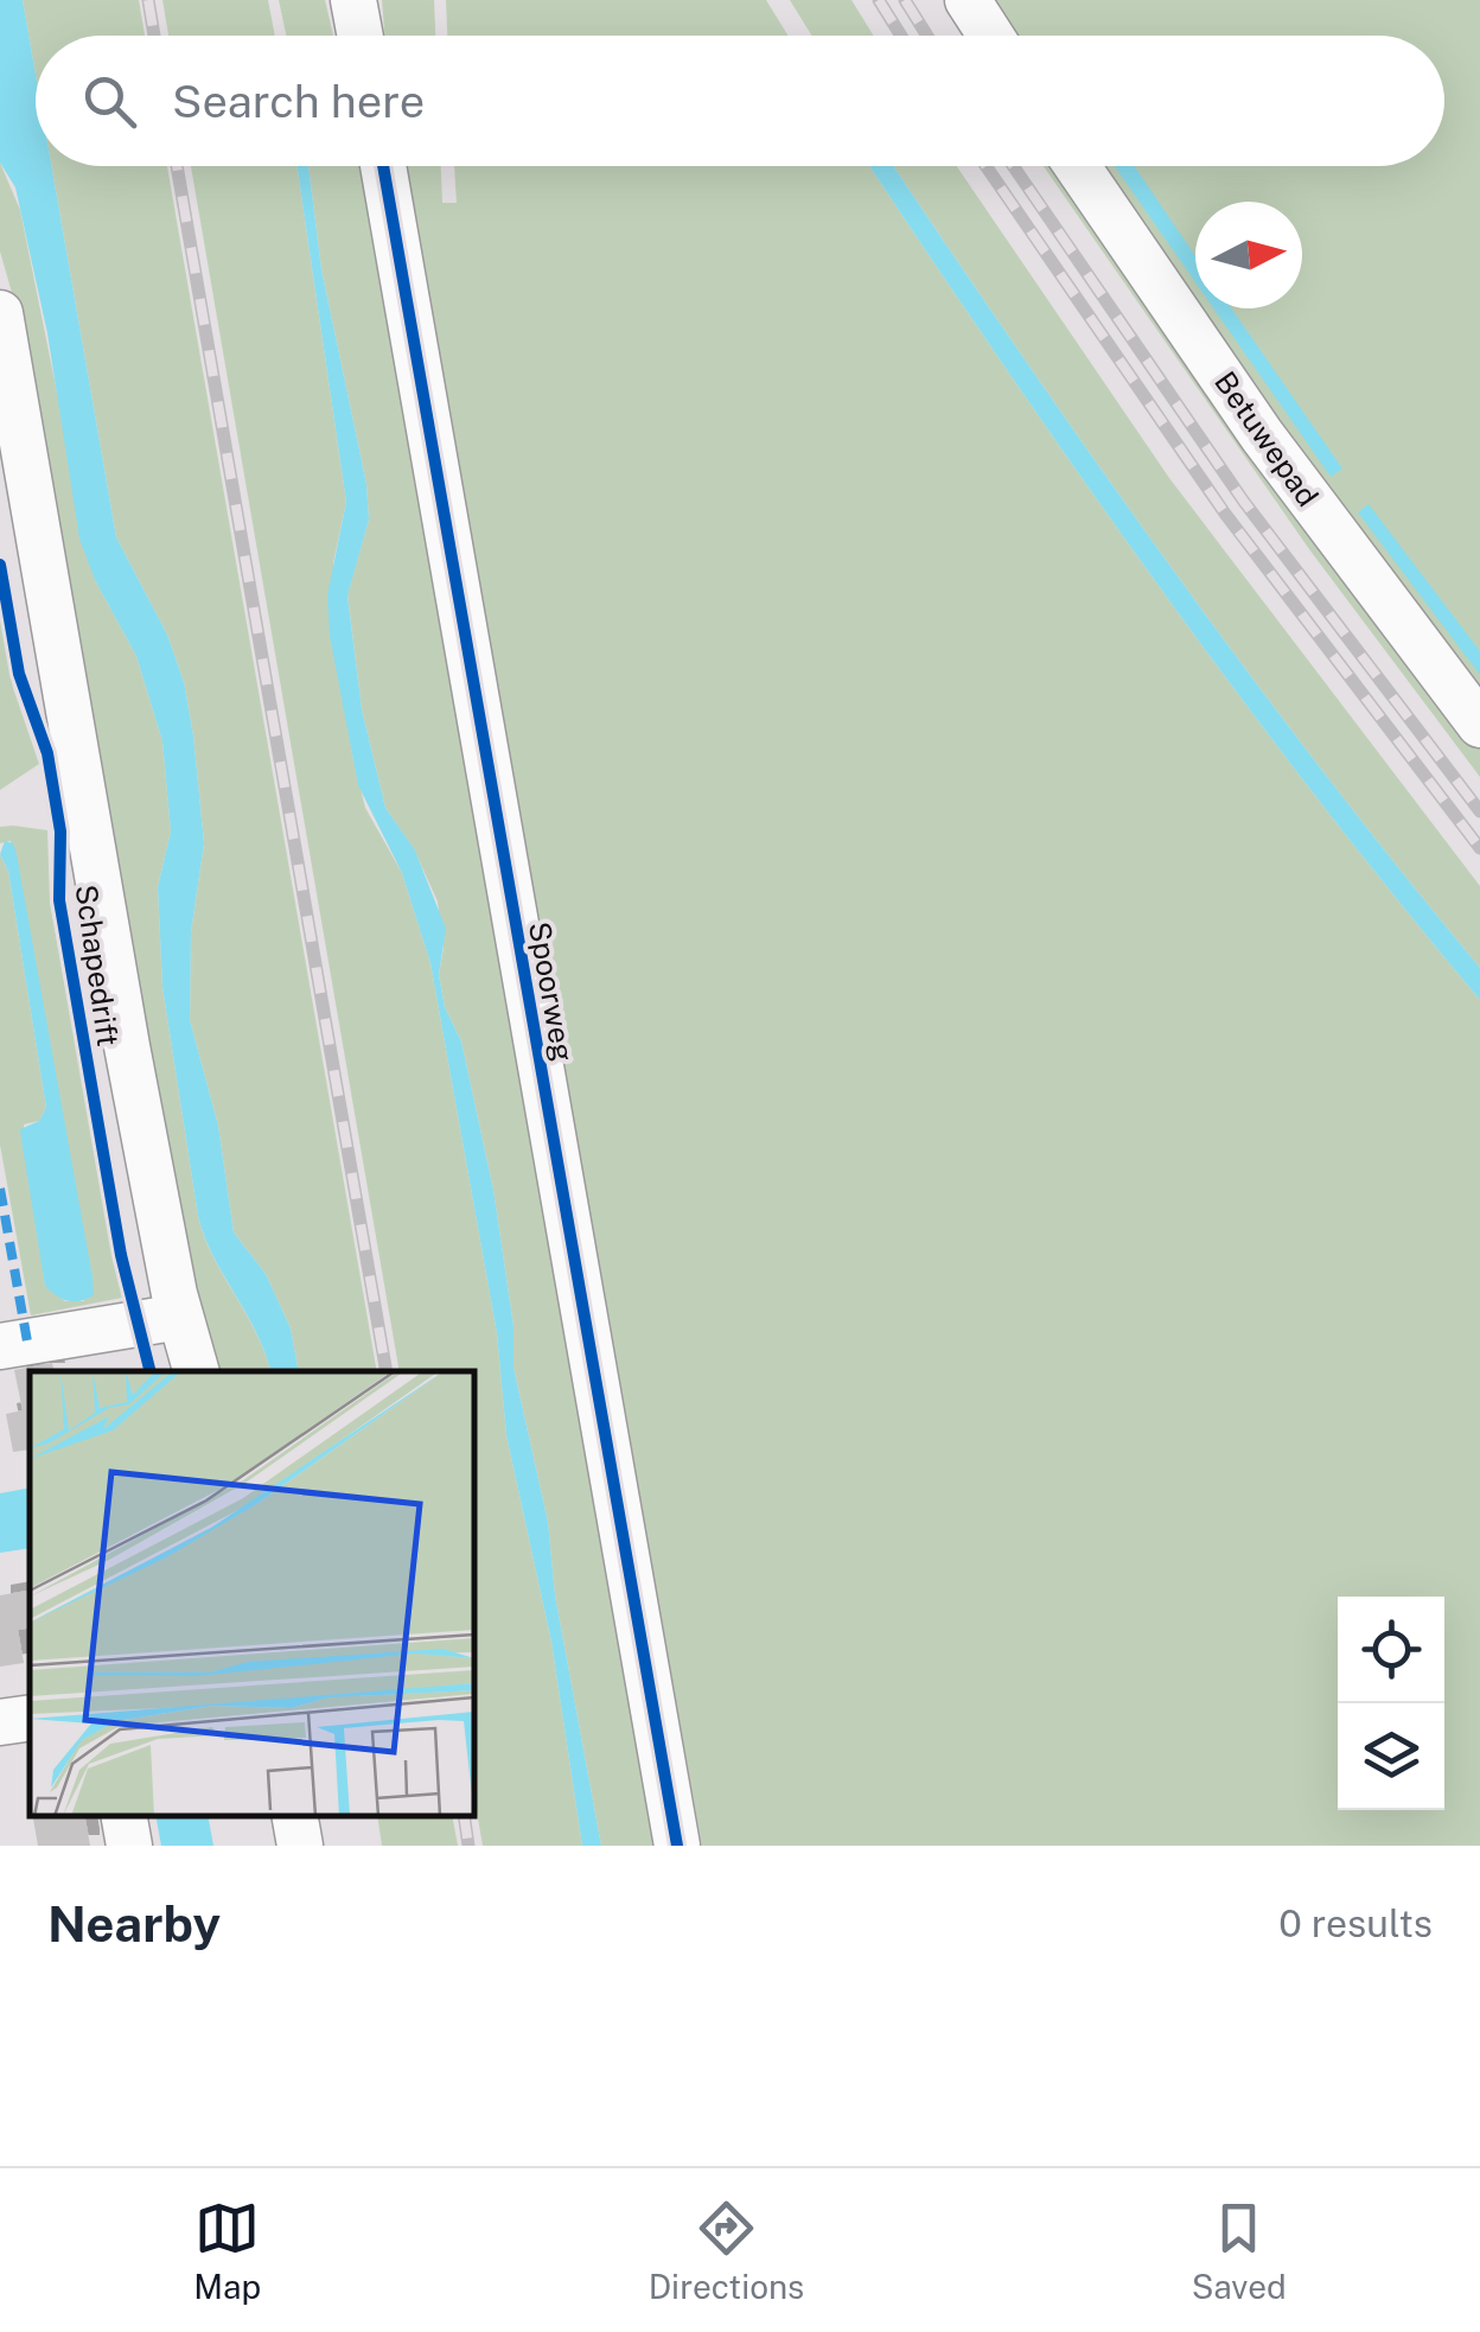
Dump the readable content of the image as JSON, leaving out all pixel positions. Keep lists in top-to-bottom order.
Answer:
{
  "streets": {
    "street": ["Betuwepad", "Schapedrift", "Spoorweg"]
  },
  "north": "right",
  "page": {
    "search": "Search here",
    "heading": ["Nearby", "0 results"],
    "nav": ["Map", "Directions", "Saved"]
  }
}
